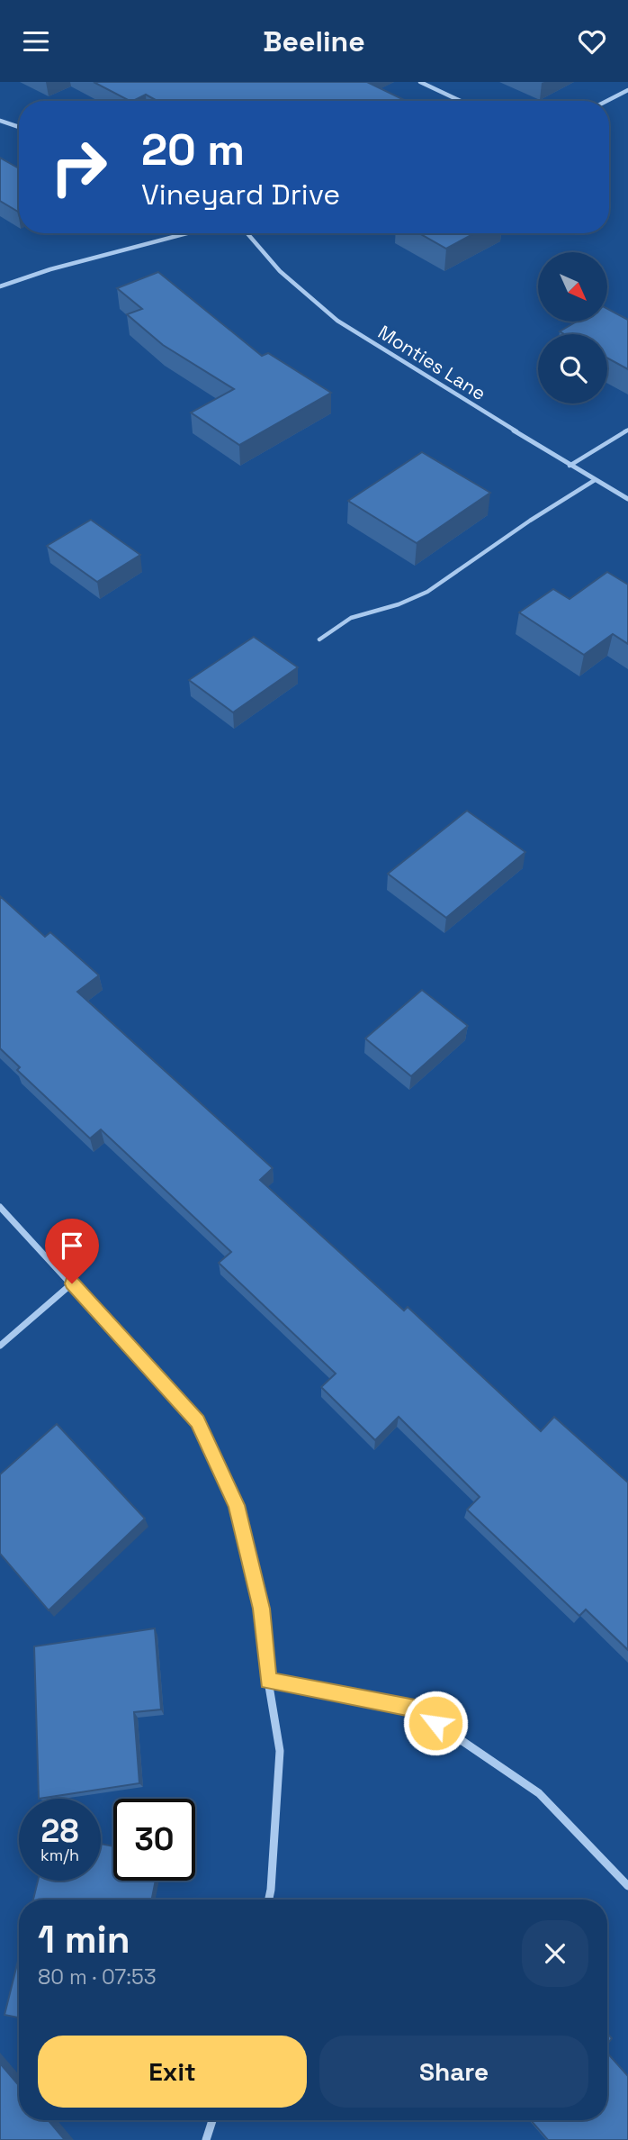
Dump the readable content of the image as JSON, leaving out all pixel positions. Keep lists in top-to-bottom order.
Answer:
{
  "streets": {
    "street": ["Monties Lane"]
  },
  "north": "bottom right",
  "page": {
    "header": "Beeline",
    "turn": ["20 m", "Vineyard Drive"],
    "speed": "28 km/h",
    "limit": "30",
    "heading": ["1 min", "80 m · 07:53"],
    "buttons": ["Exit", "Share"]
  }
}
